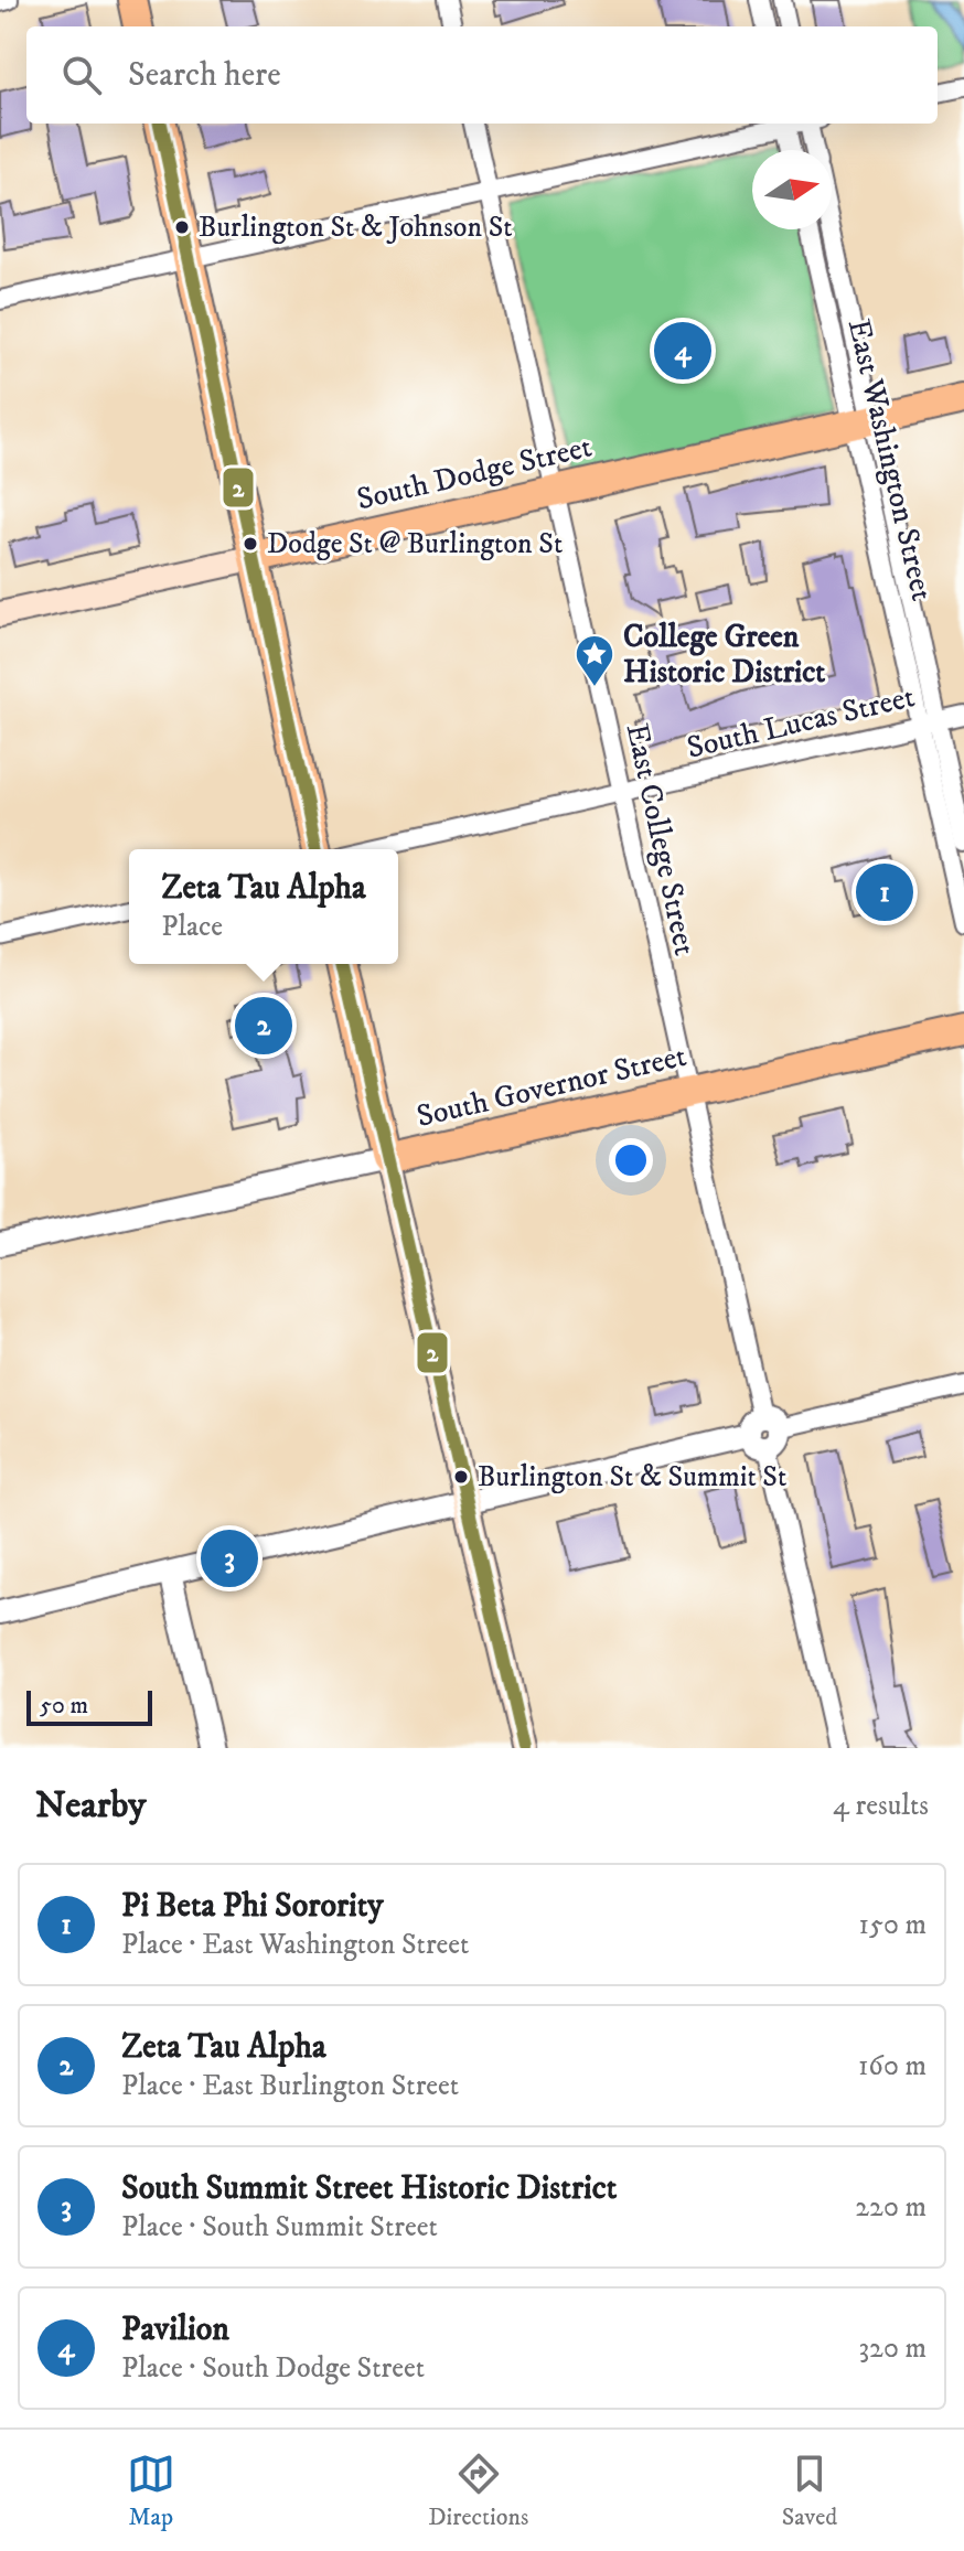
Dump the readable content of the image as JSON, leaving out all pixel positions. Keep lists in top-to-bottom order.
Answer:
{
  "streets": {
    "main road": ["South Dodge Street", "South Governor Street"],
    "street": ["East Washington Street", "South Lucas Street", "East College Street"]
  },
  "crossings": [
    ["East Washington Street", "South Dodge Street"],
    ["East Washington Street", "South Lucas Street"],
    ["South Dodge Street", "East College Street"],
    ["South Lucas Street", "East College Street"],
    ["East College Street", "South Governor Street"]
  ],
  "places": {
    "other": ["Burlington St & Johnson St", "Dodge St @ Burlington St", "Burlington St & Summit St"],
    "place": ["College Green Historic District"]
  },
  "lines": ["transit line 2"],
  "scale_bar": "50 m",
  "north": "right",
  "page": {
    "search": "Search here",
    "pins": [
      "4",
      "1",
      "2",
      "3"
    ],
    "popup": ["Zeta Tau Alpha", "Place"],
    "scale": "50 m",
    "heading": ["Nearby", "4 results"],
    "list": [
      {
        "mark": "1",
        "name": "Pi Beta Phi Sorority",
        "note": "Place · East Washington Street",
        "value": "150 m"
      },
      {
        "mark": "2",
        "name": "Zeta Tau Alpha",
        "note": "Place · East Burlington Street",
        "value": "160 m"
      },
      {
        "mark": "3",
        "name": "South Summit Street Historic District",
        "note": "Place · South Summit Street",
        "value": "220 m"
      },
      {
        "mark": "4",
        "name": "Pavilion",
        "note": "Place · South Dodge Street",
        "value": "320 m"
      }
    ],
    "nav": ["Map", "Directions", "Saved"]
  }
}
